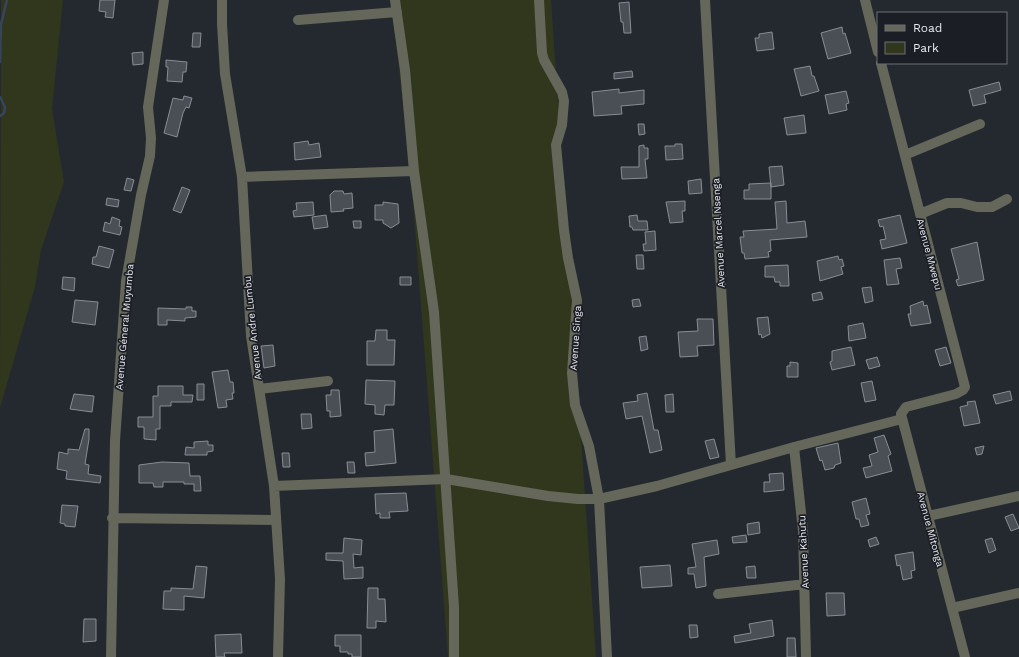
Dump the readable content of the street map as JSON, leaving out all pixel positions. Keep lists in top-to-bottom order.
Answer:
{
  "streets": {
    "street": [
      "Avenue Marcel Nsenga",
      "Avenue Mwepu",
      "Avenue Géneral Muyumba",
      "Avenue Andre Lumbu",
      "Avenue Singa",
      "Avenue Mitonga",
      "Avenue Kahutu"
    ]
  },
  "crossings": [
    ["Avenue Mwepu", "Avenue Mitonga"]
  ],
  "legend": ["Road", "Park"]
}
